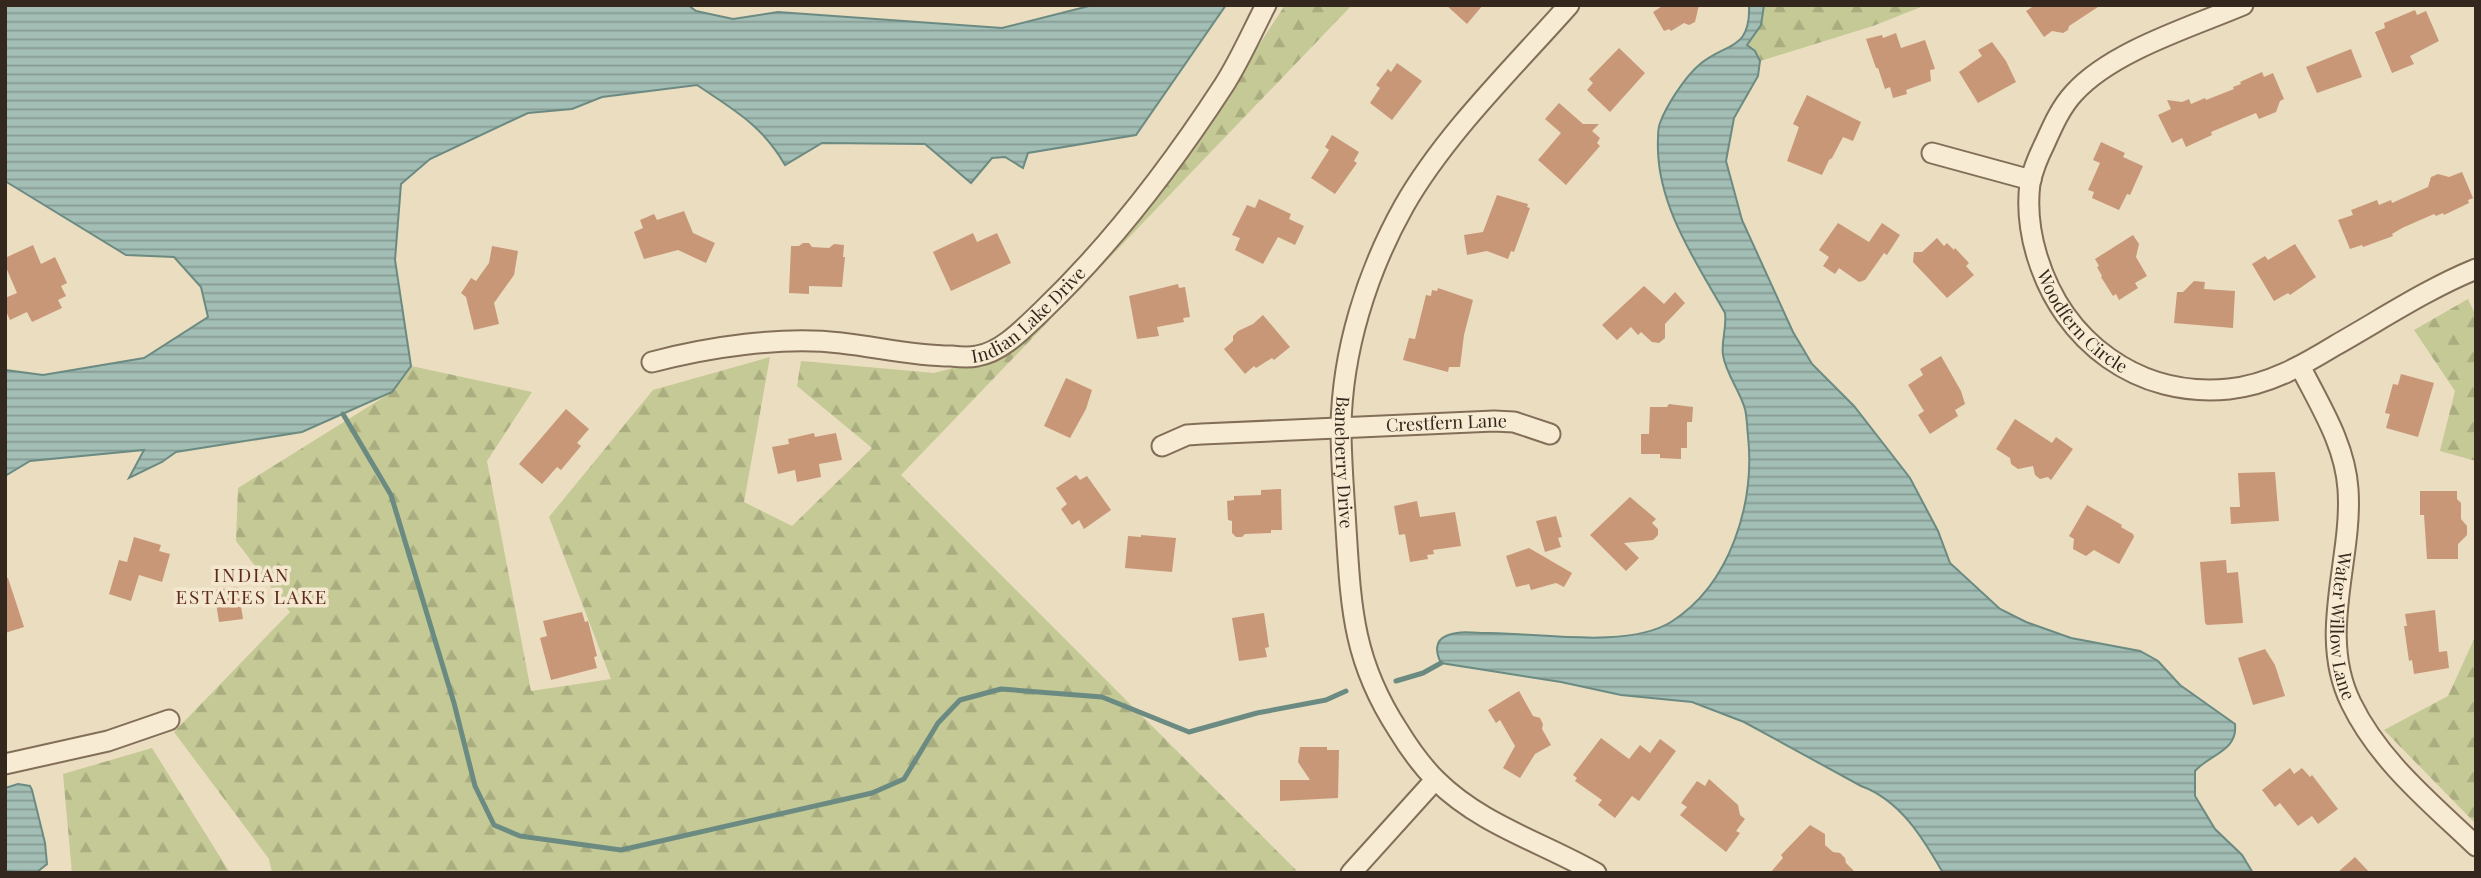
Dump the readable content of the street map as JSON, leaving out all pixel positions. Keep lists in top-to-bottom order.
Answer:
{
  "streets": {
    "street": [
      "Indian Lake Drive",
      "Woodfern Circle",
      "Crestfern Lane",
      "Baneberry Drive",
      "Water Willow Lane"
    ]
  },
  "crossings": [
    ["Woodfern Circle", "Water Willow Lane"],
    ["Crestfern Lane", "Baneberry Drive"]
  ],
  "districts": ["INDIAN ESTATES LAKE"]
}
